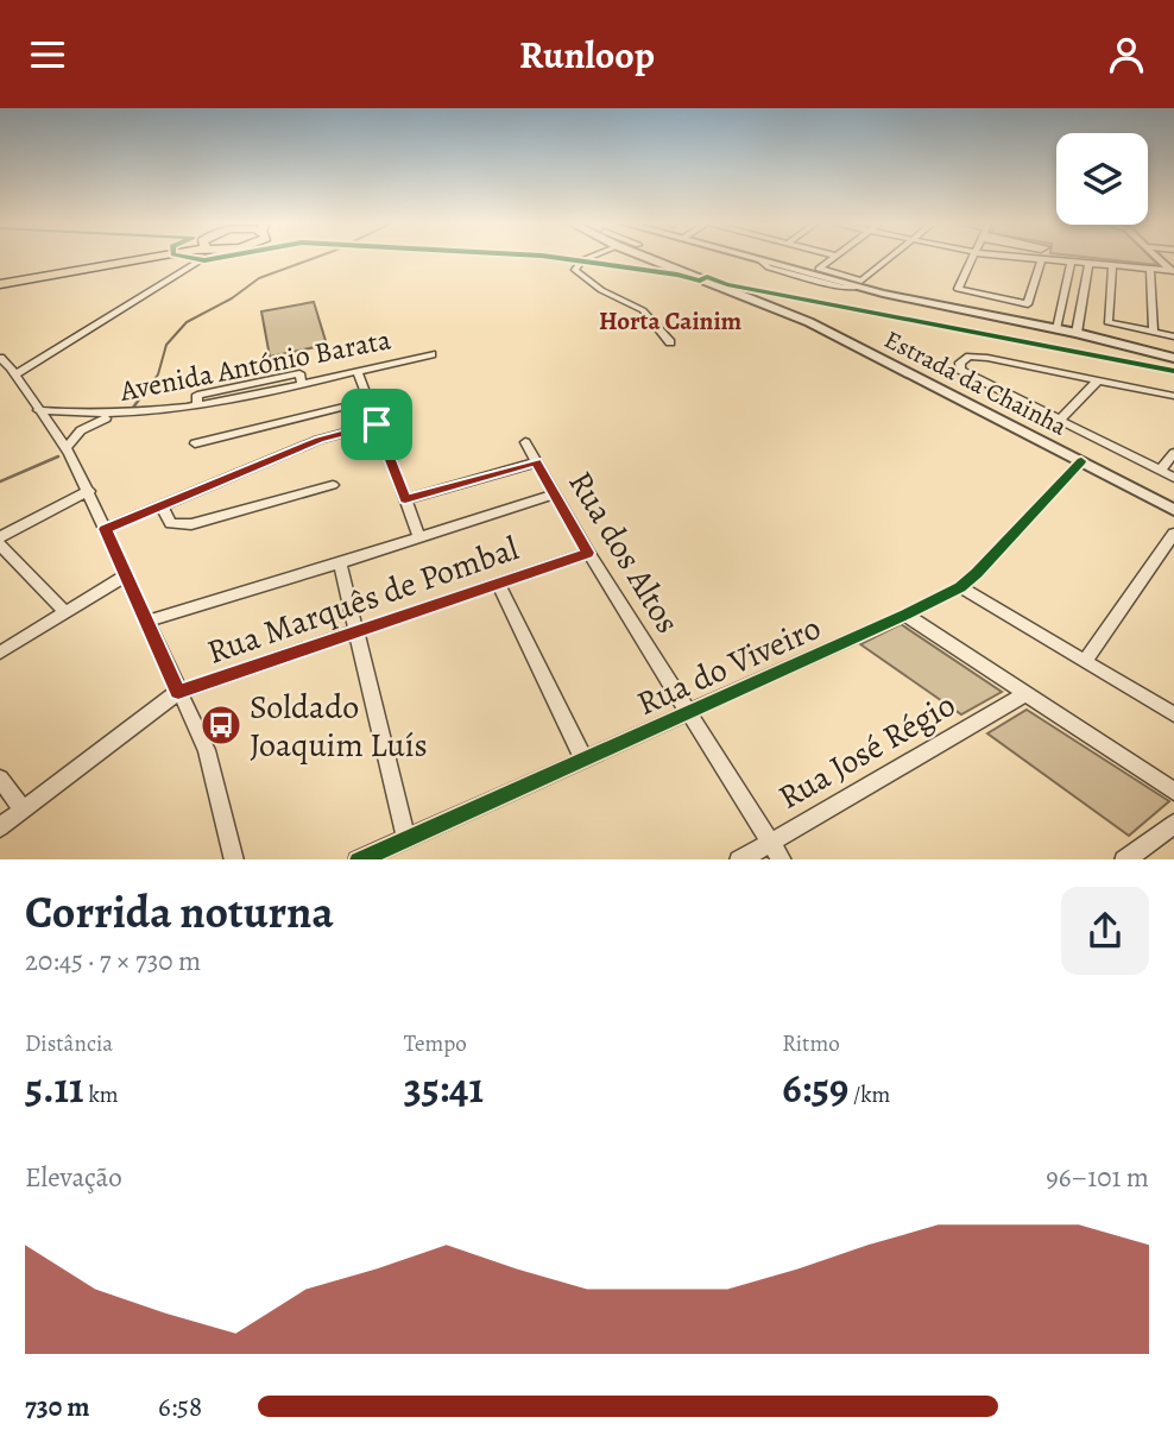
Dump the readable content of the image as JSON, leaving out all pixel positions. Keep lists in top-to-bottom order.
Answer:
{
  "streets": {
    "street": [
      "Avenida António Barata",
      "Estrada da Chainha",
      "Rua dos Altos",
      "Rua Marquês de Pombal",
      "Rua do Viveiro",
      "Rua José Régio"
    ]
  },
  "crossings": [
    ["Estrada da Chainha", "Rua do Viveiro"],
    ["Rua dos Altos", "Rua Marquês de Pombal"],
    ["Rua dos Altos", "Rua do Viveiro"],
    ["Rua dos Altos", "Rua José Régio"]
  ],
  "districts": ["Horta Cainim"],
  "places": {
    "bus stop": ["Soldado Joaquim Luís"]
  },
  "page": {
    "header": "Runloop",
    "heading": ["Corrida noturna", "20:45 · 7 × 730 m"],
    "stats": [
      ["Distância", "5.11 km"],
      ["Tempo", "35:41"],
      ["Ritmo", "6:59 /km"]
    ],
    "chart": ["Elevação", "96–101 m"],
    "list": [
      {
        "name": "730 m",
        "note": "6:58"
      }
    ]
  }
}
